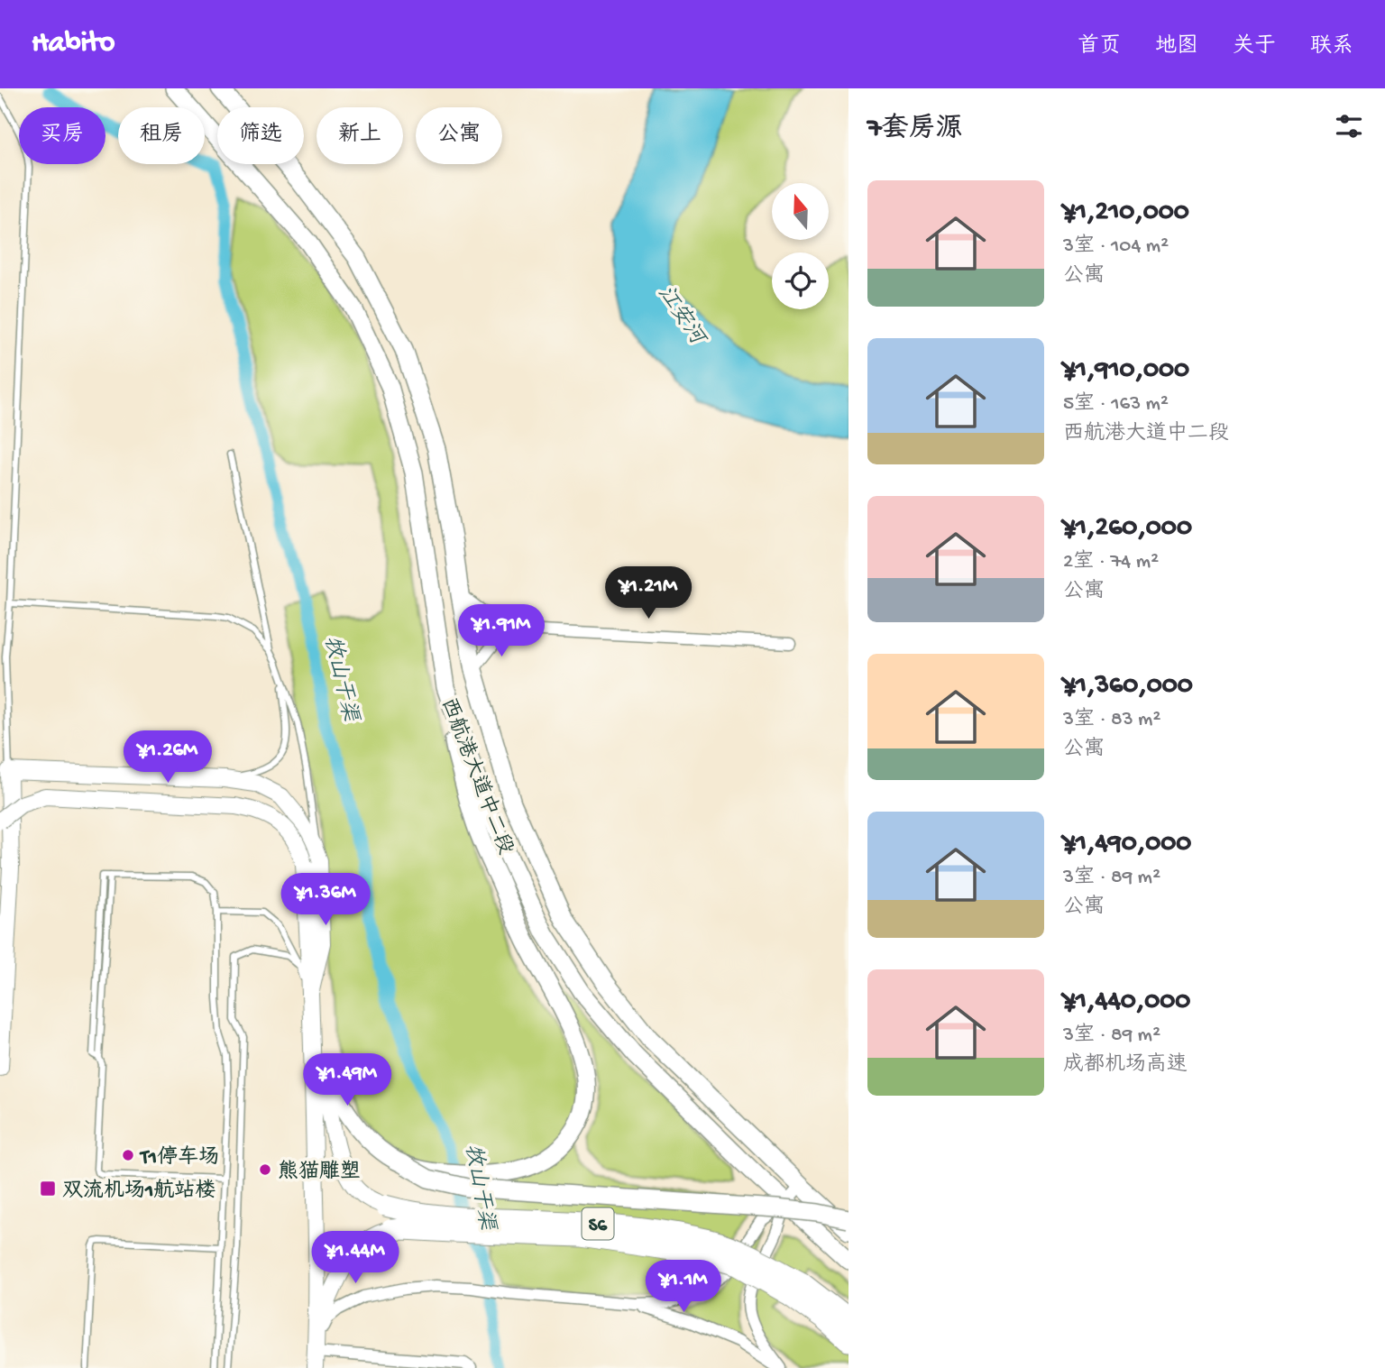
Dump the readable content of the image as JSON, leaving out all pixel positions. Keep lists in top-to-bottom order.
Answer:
{
  "streets": {
    "highway": ["S6"],
    "main road": ["西航港大道中二段"]
  },
  "water": ["江安河", "牧山干渠"],
  "places": {
    "other": ["T1停车场", "熊猫雕塑"],
    "transit": ["双流机场1航站楼"]
  },
  "north": "top",
  "page": {
    "header": "Habito",
    "nav": [
      "首页",
      "地图",
      "关于",
      "联系"
    ],
    "heading": "7套房源",
    "chip": [
      "买房",
      "租房",
      "筛选",
      "新上",
      "公寓"
    ],
    "list": [
      {
        "name": "¥1,210,000",
        "note": "3室 · 104 m² · 公寓"
      },
      {
        "name": "¥1,910,000",
        "note": "5室 · 163 m² · 西航港大道中二段"
      },
      {
        "name": "¥1,260,000",
        "note": "2室 · 74 m² · 公寓"
      },
      {
        "name": "¥1,360,000",
        "note": "3室 · 83 m² · 公寓"
      },
      {
        "name": "¥1,490,000",
        "note": "3室 · 89 m² · 公寓"
      },
      {
        "name": "¥1,440,000",
        "note": "3室 · 89 m² · 成都机场高速"
      }
    ],
    "price": [
      "¥1.21M",
      "¥1.91M",
      "¥1.26M",
      "¥1.36M",
      "¥1.49M",
      "¥1.44M",
      "¥1.1M"
    ]
  }
}
